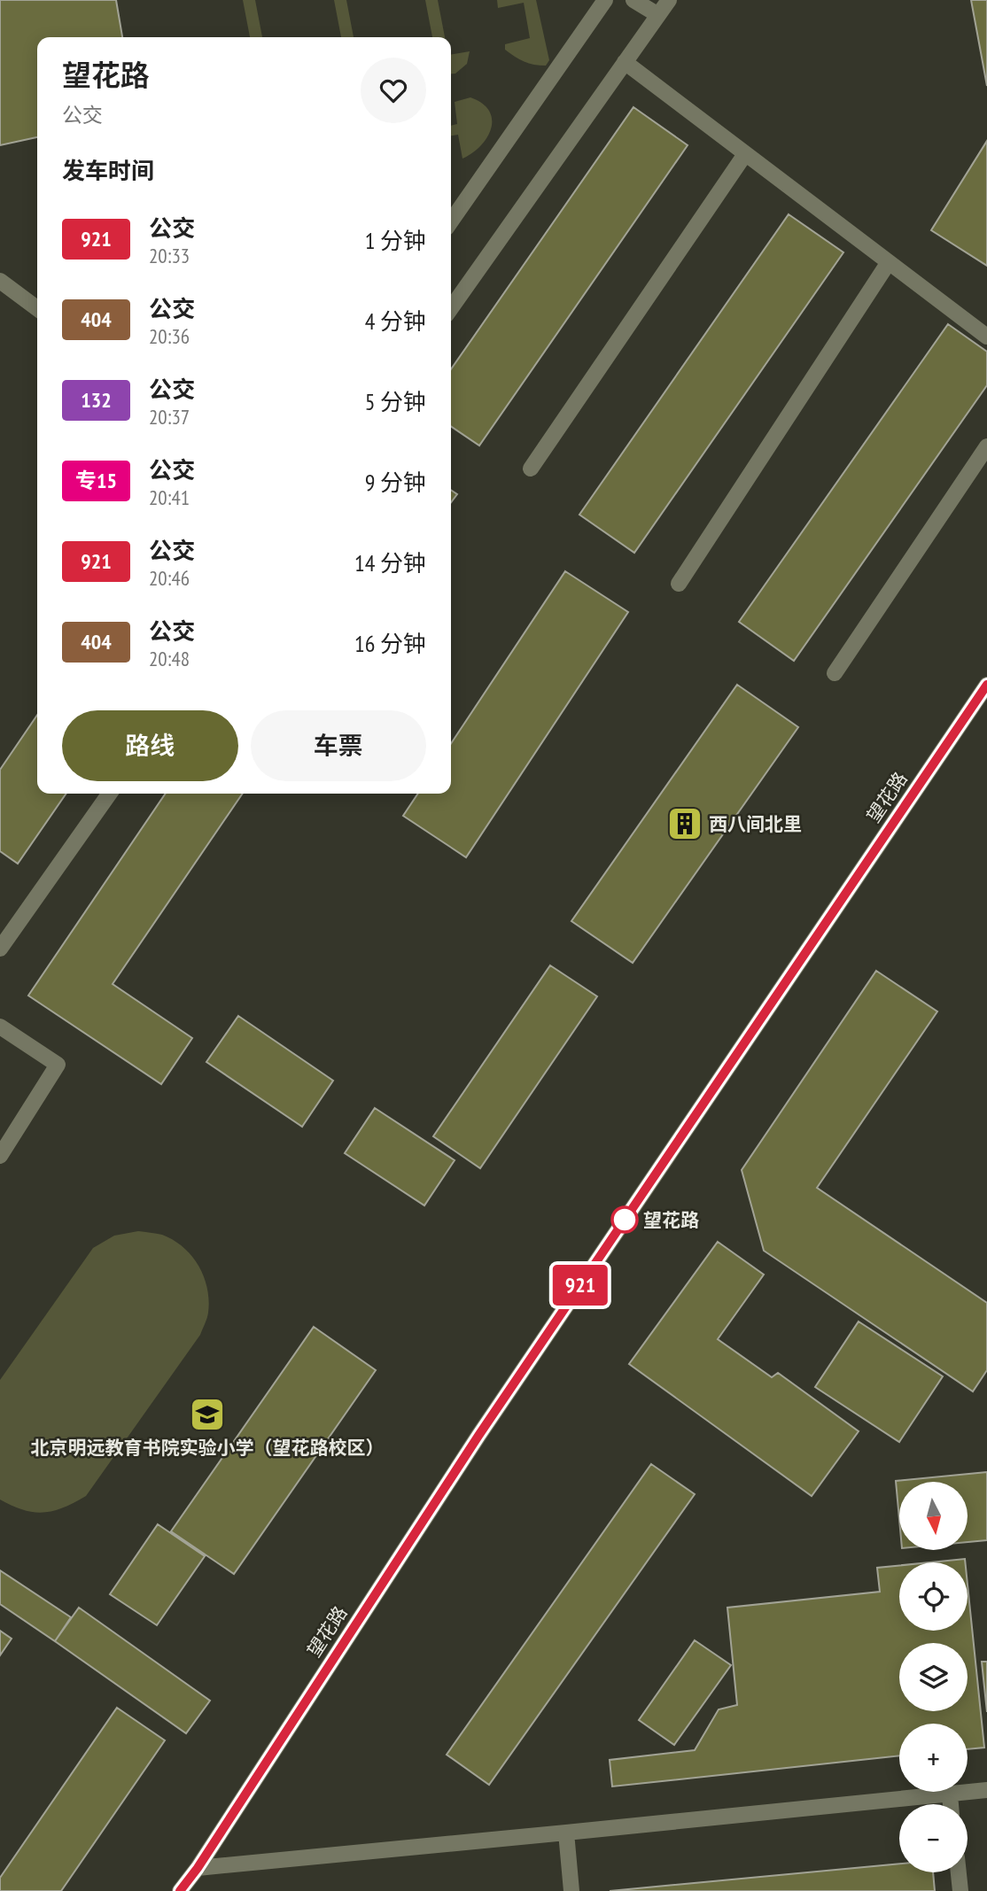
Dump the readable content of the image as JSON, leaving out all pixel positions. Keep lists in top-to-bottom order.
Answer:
{
  "streets": {
    "street": ["望花路"]
  },
  "places": {
    "building": ["西八间北里"],
    "other": ["望花路"],
    "school or university": ["北京明远教育书院实验小学（望花路校区）"]
  },
  "lines": ["bus line 921"],
  "north": "bottom",
  "page": {
    "on_map": "921",
    "heading": [
      ["望花路", "公交"],
      "发车时间"
    ],
    "list": [
      {
        "mark": "921",
        "name": "公交",
        "note": "20:33",
        "value": "1 分钟"
      },
      {
        "mark": "404",
        "name": "公交",
        "note": "20:36",
        "value": "4 分钟"
      },
      {
        "mark": "132",
        "name": "公交",
        "note": "20:37",
        "value": "5 分钟"
      },
      {
        "mark": "专15",
        "name": "公交",
        "note": "20:41",
        "value": "9 分钟"
      },
      {
        "mark": "921",
        "name": "公交",
        "note": "20:46",
        "value": "14 分钟"
      },
      {
        "mark": "404",
        "name": "公交",
        "note": "20:48",
        "value": "16 分钟"
      }
    ],
    "buttons": ["路线", "车票"],
    "map_buttons": ["+", "−"]
  }
}
